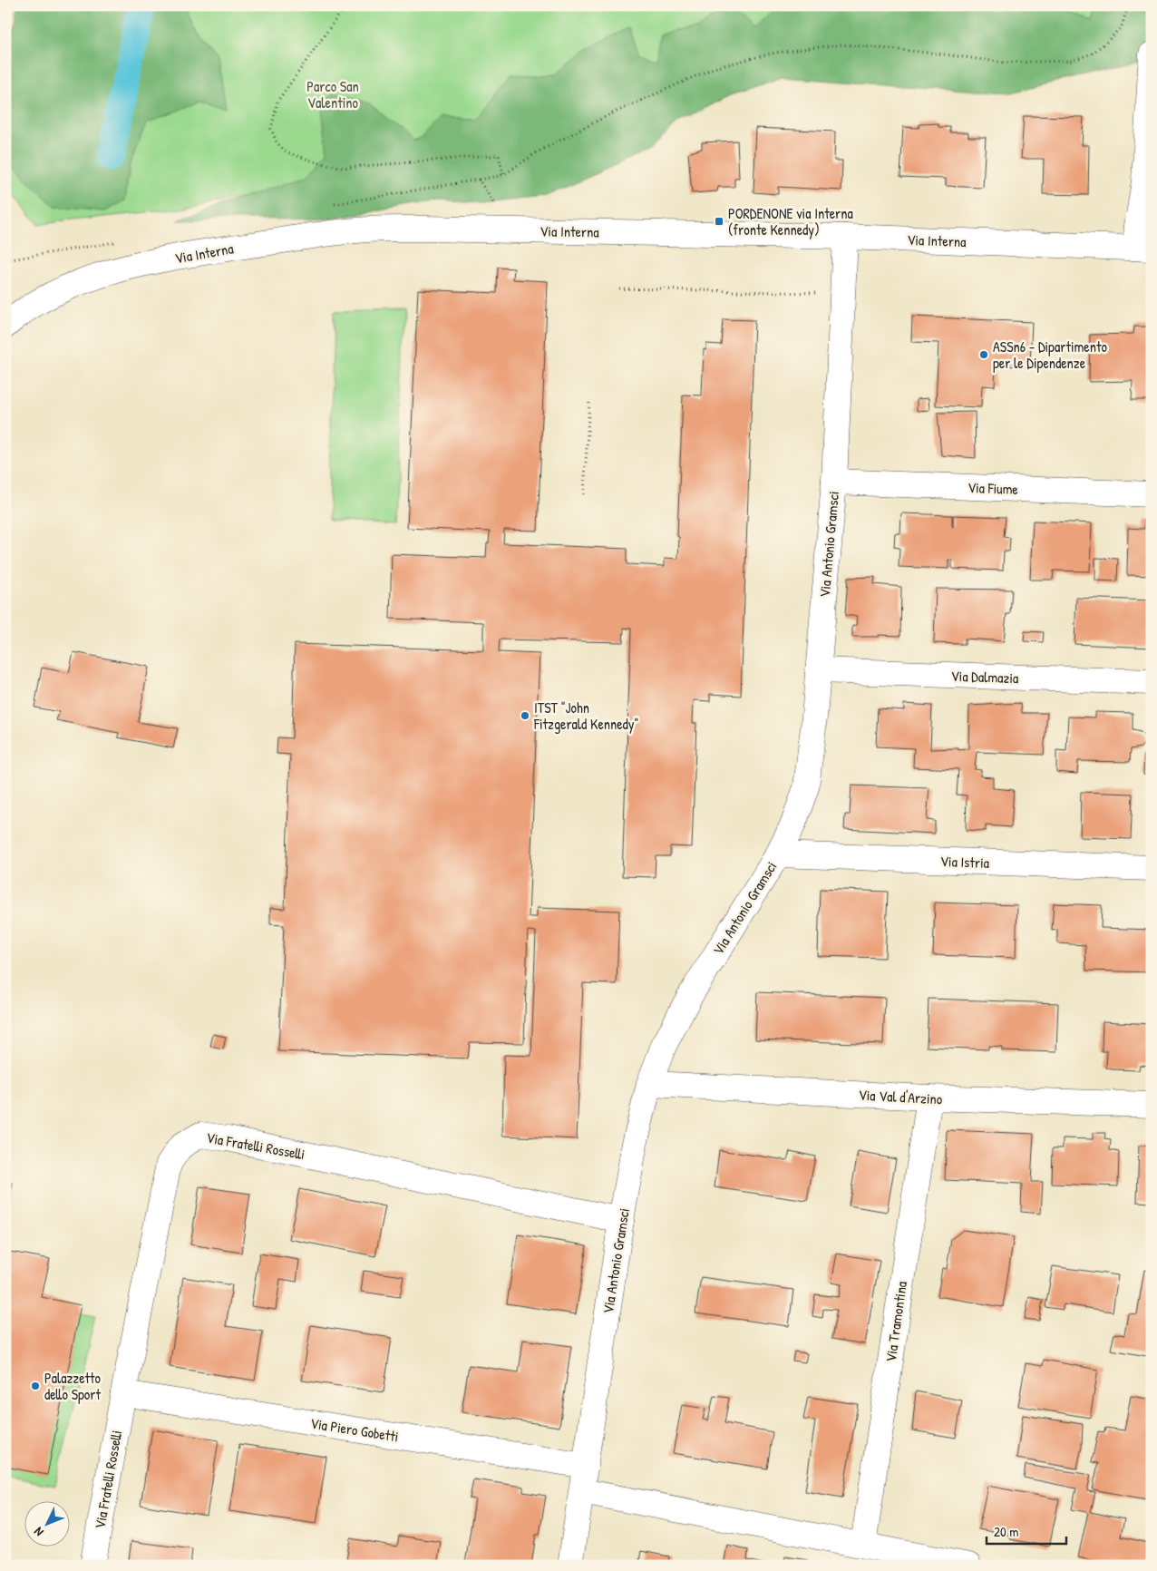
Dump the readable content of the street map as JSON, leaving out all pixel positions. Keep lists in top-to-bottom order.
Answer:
{
  "streets": {
    "street": [
      "Via Interna",
      "Via Fiume",
      "Via Antonio Gramsci",
      "Via Dalmazia",
      "Via Istria",
      "Via Val d'Arzino",
      "Via Fratelli Rosselli",
      "Via Tramontina",
      "Via Piero Gobetti"
    ]
  },
  "crossings": [
    ["Via Interna", "Via Antonio Gramsci"],
    ["Via Fiume", "Via Antonio Gramsci"],
    ["Via Antonio Gramsci", "Via Dalmazia"],
    ["Via Antonio Gramsci", "Via Istria"],
    ["Via Antonio Gramsci", "Via Val d'Arzino"],
    ["Via Antonio Gramsci", "Via Fratelli Rosselli"],
    ["Via Antonio Gramsci", "Via Piero Gobetti"],
    ["Via Val d'Arzino", "Via Tramontina"],
    ["Via Fratelli Rosselli", "Via Piero Gobetti"]
  ],
  "parks": ["Parco San Valentino"],
  "places": {
    "transit": ["PORDENONE via Interna (fronte Kennedy)"],
    "other": ["ASSn6 - Dipartimento per le Dipendenze", "ITST \"John Fitzgerald Kennedy\"", "Palazzetto dello Sport"]
  },
  "scale_bar": "20 m",
  "north": "bottom left"
}
